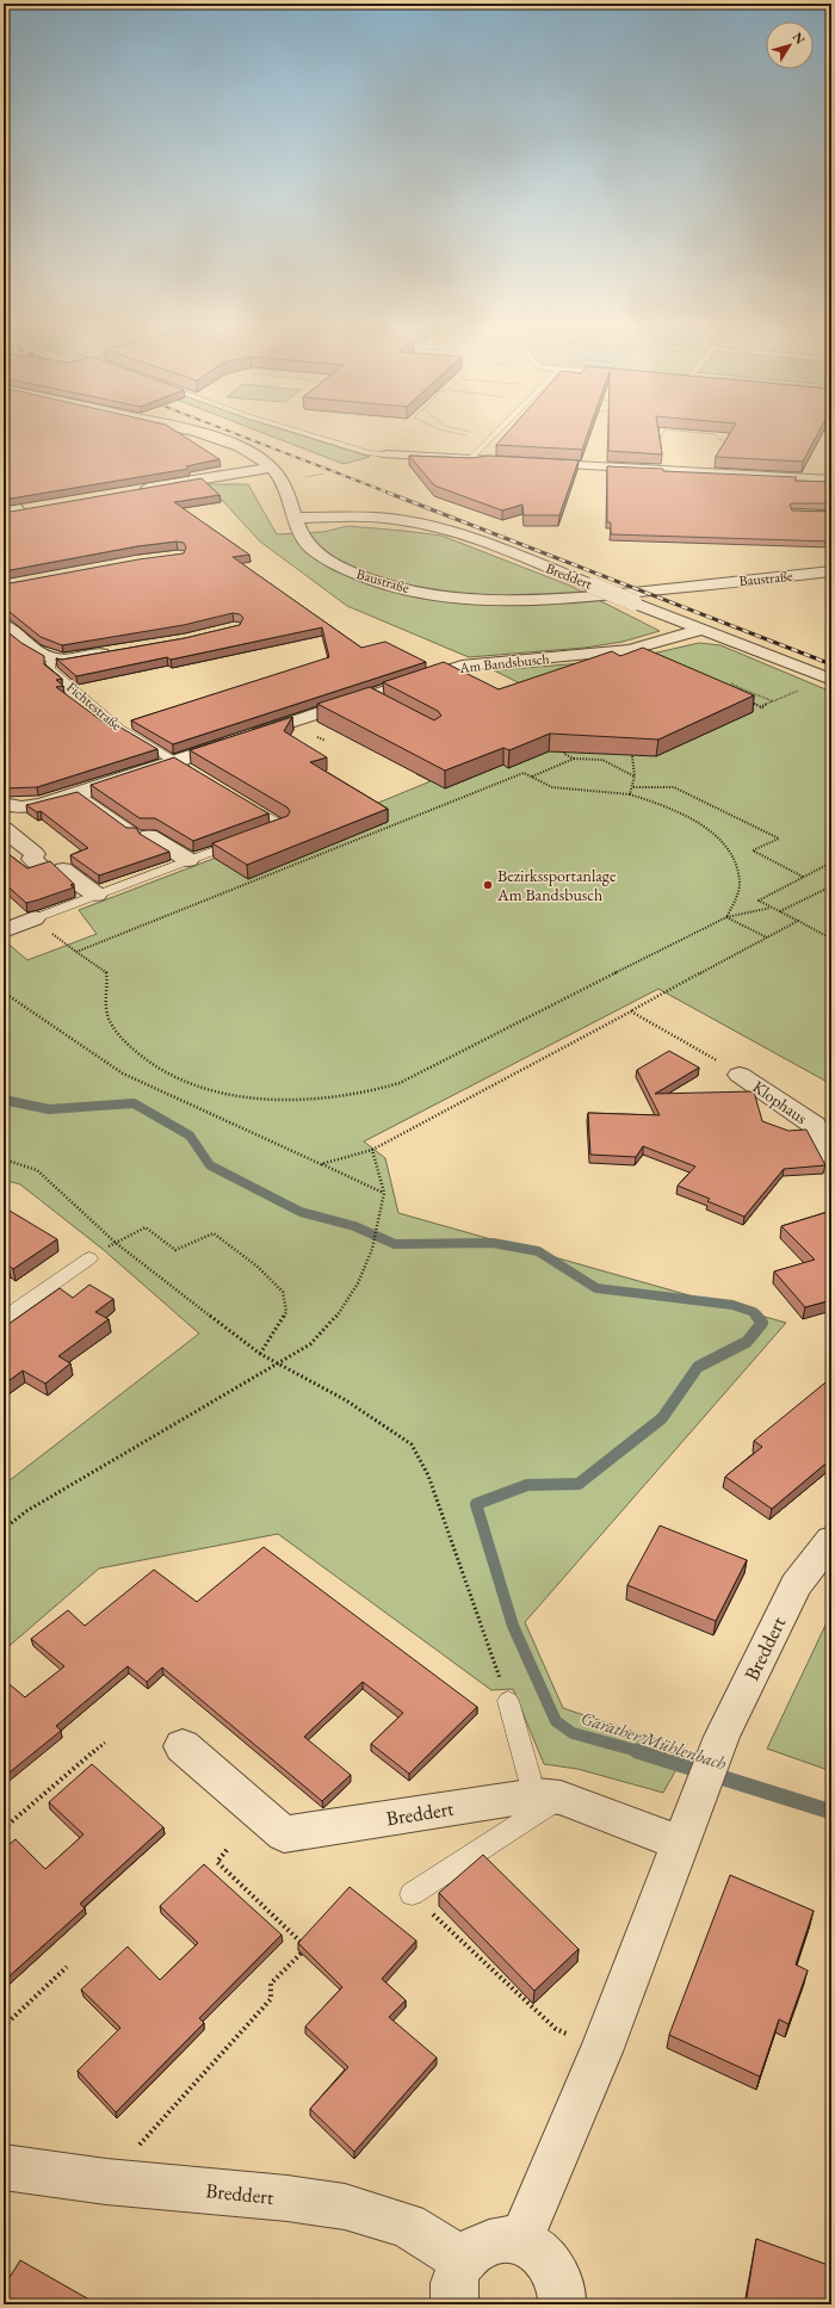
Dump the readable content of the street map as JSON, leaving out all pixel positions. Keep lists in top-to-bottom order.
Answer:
{
  "streets": {
    "street": [
      "Breddert",
      "Baustraße",
      "Am Bandsbusch",
      "Fichtestraße",
      "Klophaus"
    ]
  },
  "crossings": [
    ["Breddert", "Baustraße"],
    ["Breddert", "Am Bandsbusch"],
    ["Am Bandsbusch", "Fichtestraße"]
  ],
  "water": ["Garather Mühlenbach"],
  "places": ["Bezirkssportanlage Am Bandsbusch"],
  "north": "top right"
}
